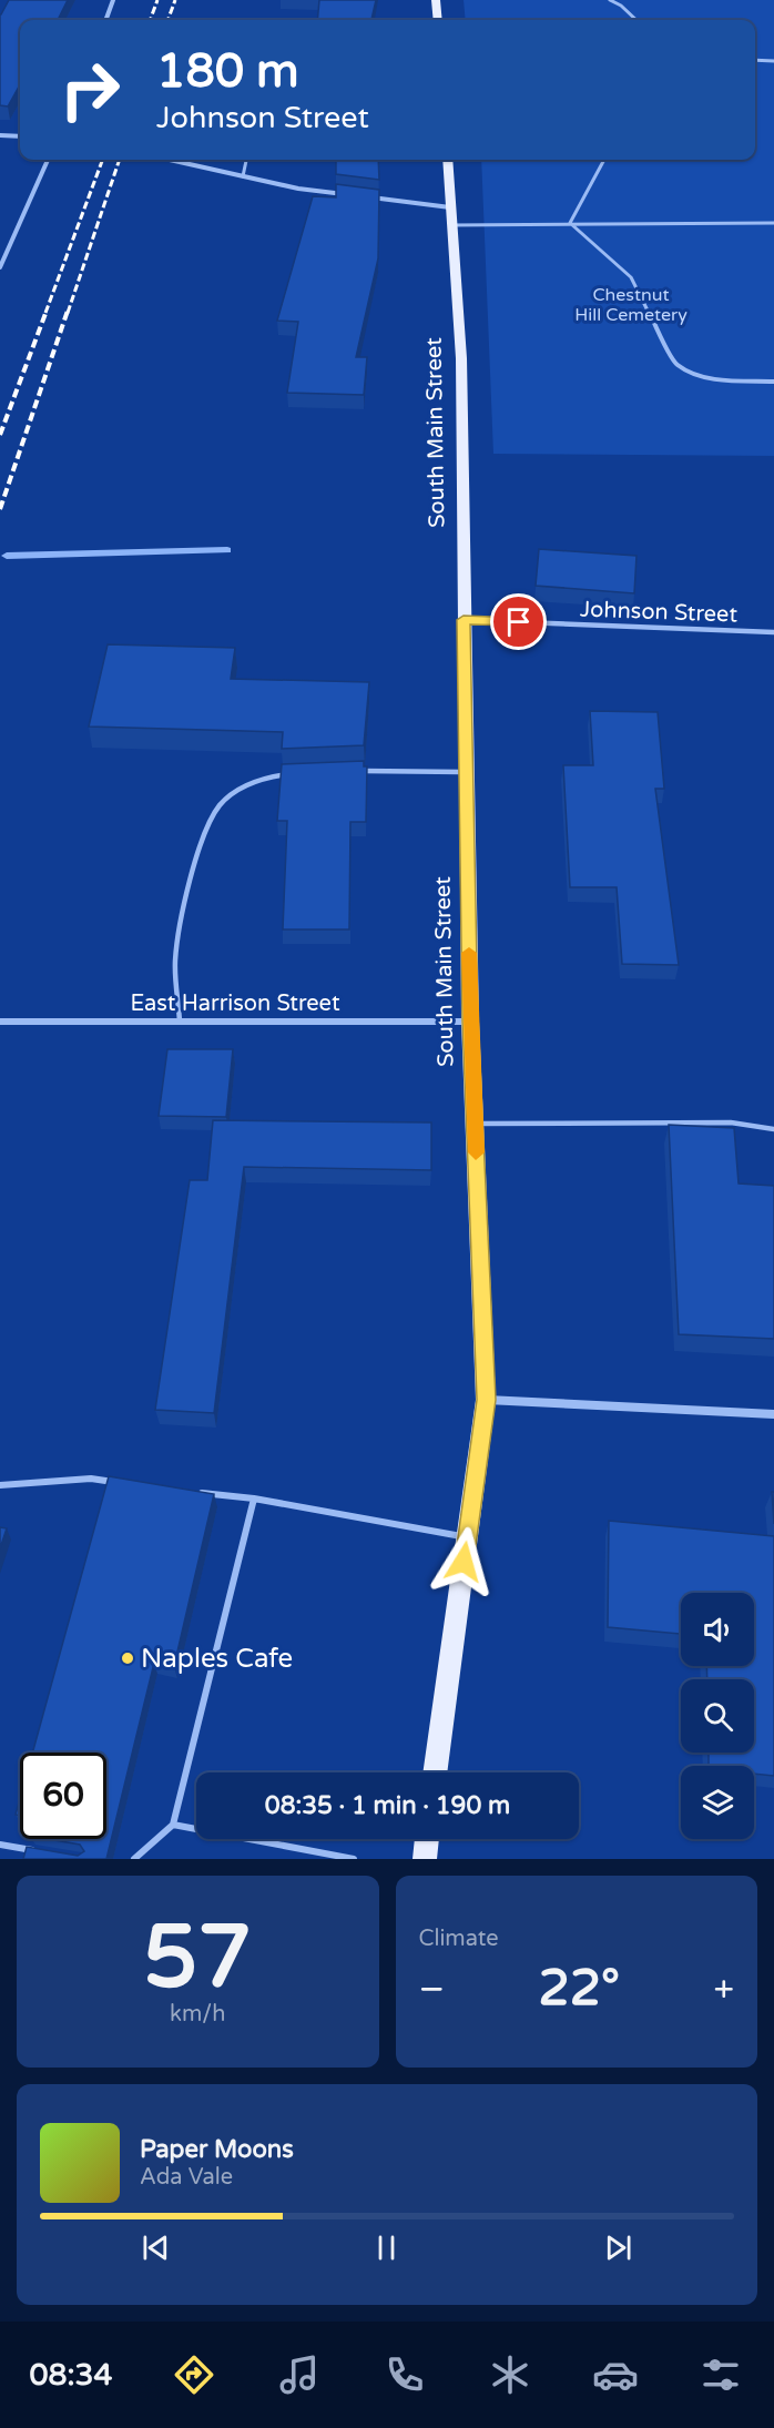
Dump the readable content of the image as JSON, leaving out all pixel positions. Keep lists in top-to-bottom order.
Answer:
{
  "streets": {
    "main road": ["South Main Street"],
    "street": ["Johnson Street", "East Harrison Street"]
  },
  "crossings": [
    ["South Main Street", "Johnson Street"],
    ["South Main Street", "East Harrison Street"]
  ],
  "parks": ["Chestnut Hill Cemetery"],
  "places": ["Naples Cafe"],
  "page": {
    "turn": ["180 m", "Johnson Street"],
    "limit": "60",
    "trip": "08:35 · 1 min · 190 m",
    "tile": [
      ["57", "km/h"],
      "Climate"
    ],
    "heat": ["−", "22°", "+"],
    "song": ["Paper Moons", "Ada Vale"],
    "tabs": "08:34"
  }
}
